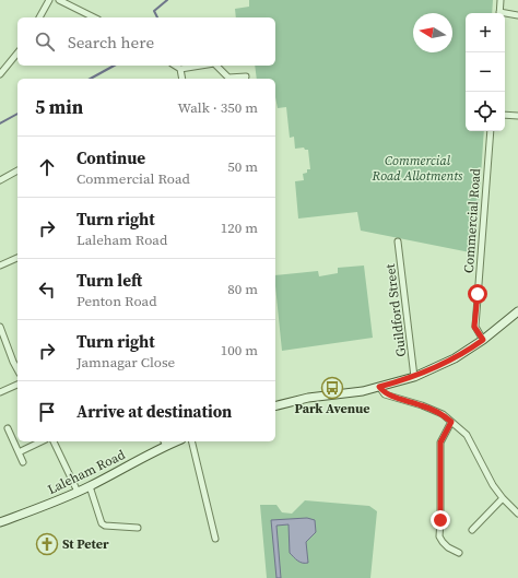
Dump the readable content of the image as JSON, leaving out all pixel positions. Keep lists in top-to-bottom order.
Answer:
{
  "streets": {
    "main road": ["Laleham Road"],
    "street": ["Commercial Road", "Guildford Street"]
  },
  "parks": ["Commercial Road Allotments"],
  "places": {
    "bus stop": ["Park Avenue"],
    "church": ["St Peter"]
  },
  "north": "left",
  "page": {
    "map_buttons": ["+", "−"],
    "search": "Search here",
    "heading": ["5 min", "Walk · 350 m"],
    "list": [
      ["Continue", "Commercial Road", "50 m"],
      ["Turn right", "Laleham Road", "120 m"],
      ["Turn left", "Penton Road", "80 m"],
      ["Turn right", "Jamnagar Close", "100 m"],
      "Arrive at destination"
    ]
  }
}
